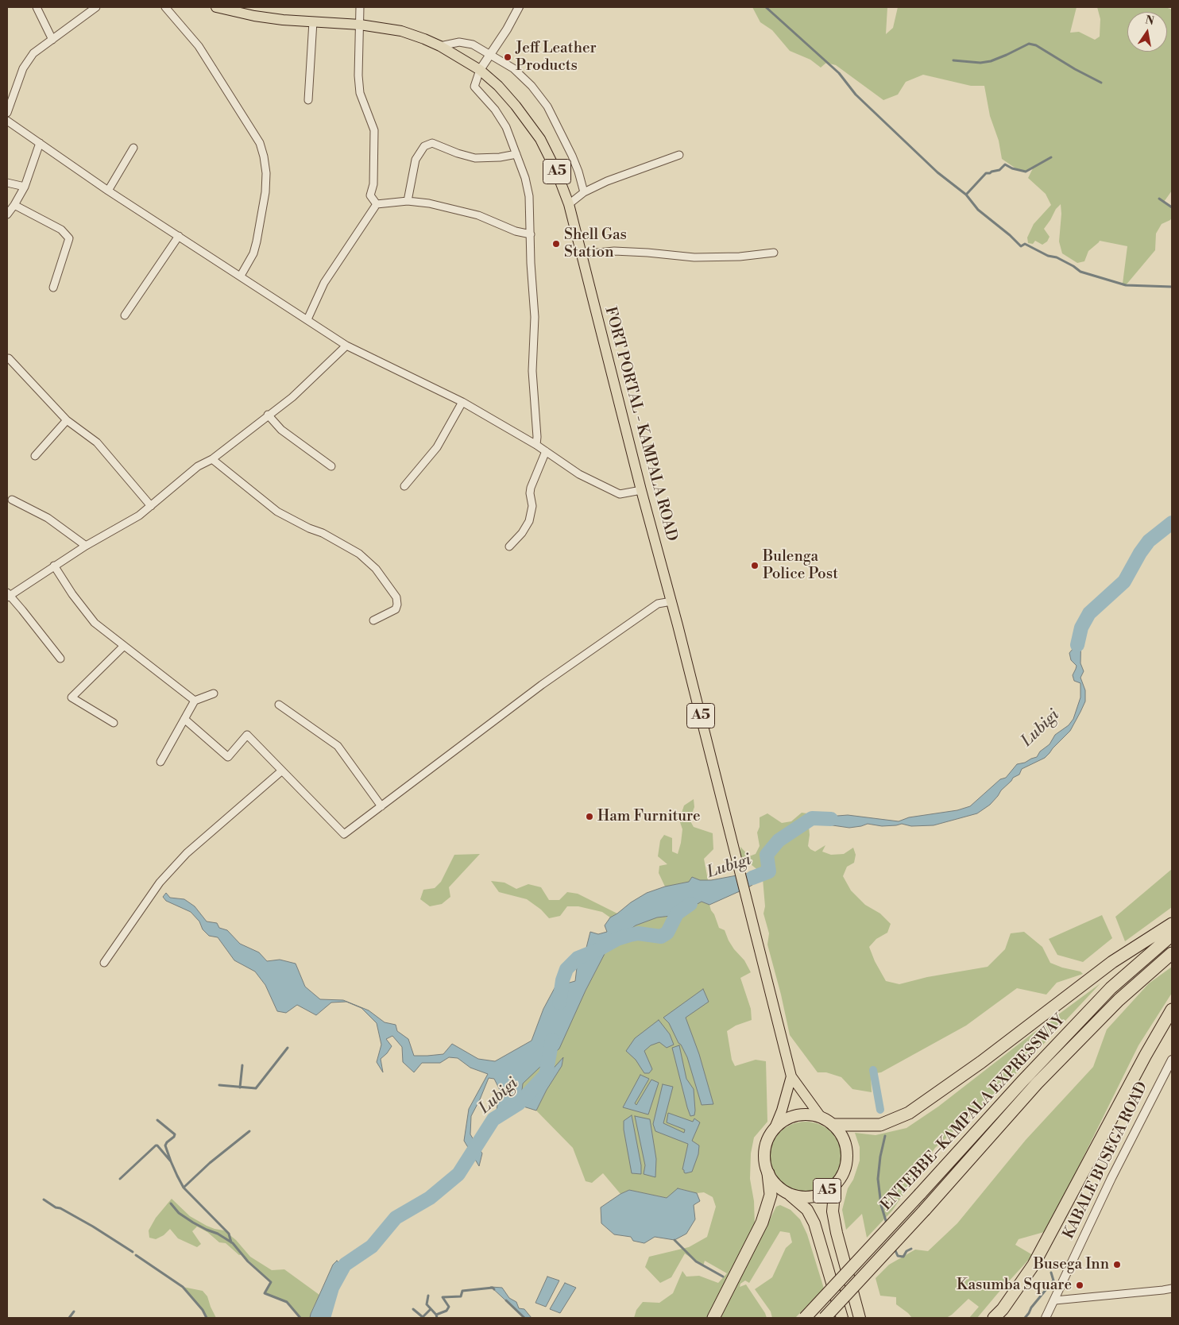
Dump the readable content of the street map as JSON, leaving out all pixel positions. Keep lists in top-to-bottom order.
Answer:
{
  "streets": {
    "highway": ["A5", "ENTEBBE–KAMPALA EXPRESSWAY"],
    "main road": ["FORT PORTAL - KAMPALA ROAD"],
    "street": ["KABALE BUSEGA ROAD"]
  },
  "crossings": [
    ["A5", "FORT PORTAL - KAMPALA ROAD"]
  ],
  "water": ["Lubigi"],
  "places": [
    "Jeff Leather Products",
    "Shell Gas Station",
    "Bulenga Police Post",
    "Ham Furniture",
    "Busega Inn",
    "Kasumba Square"
  ],
  "north": "top"
}
